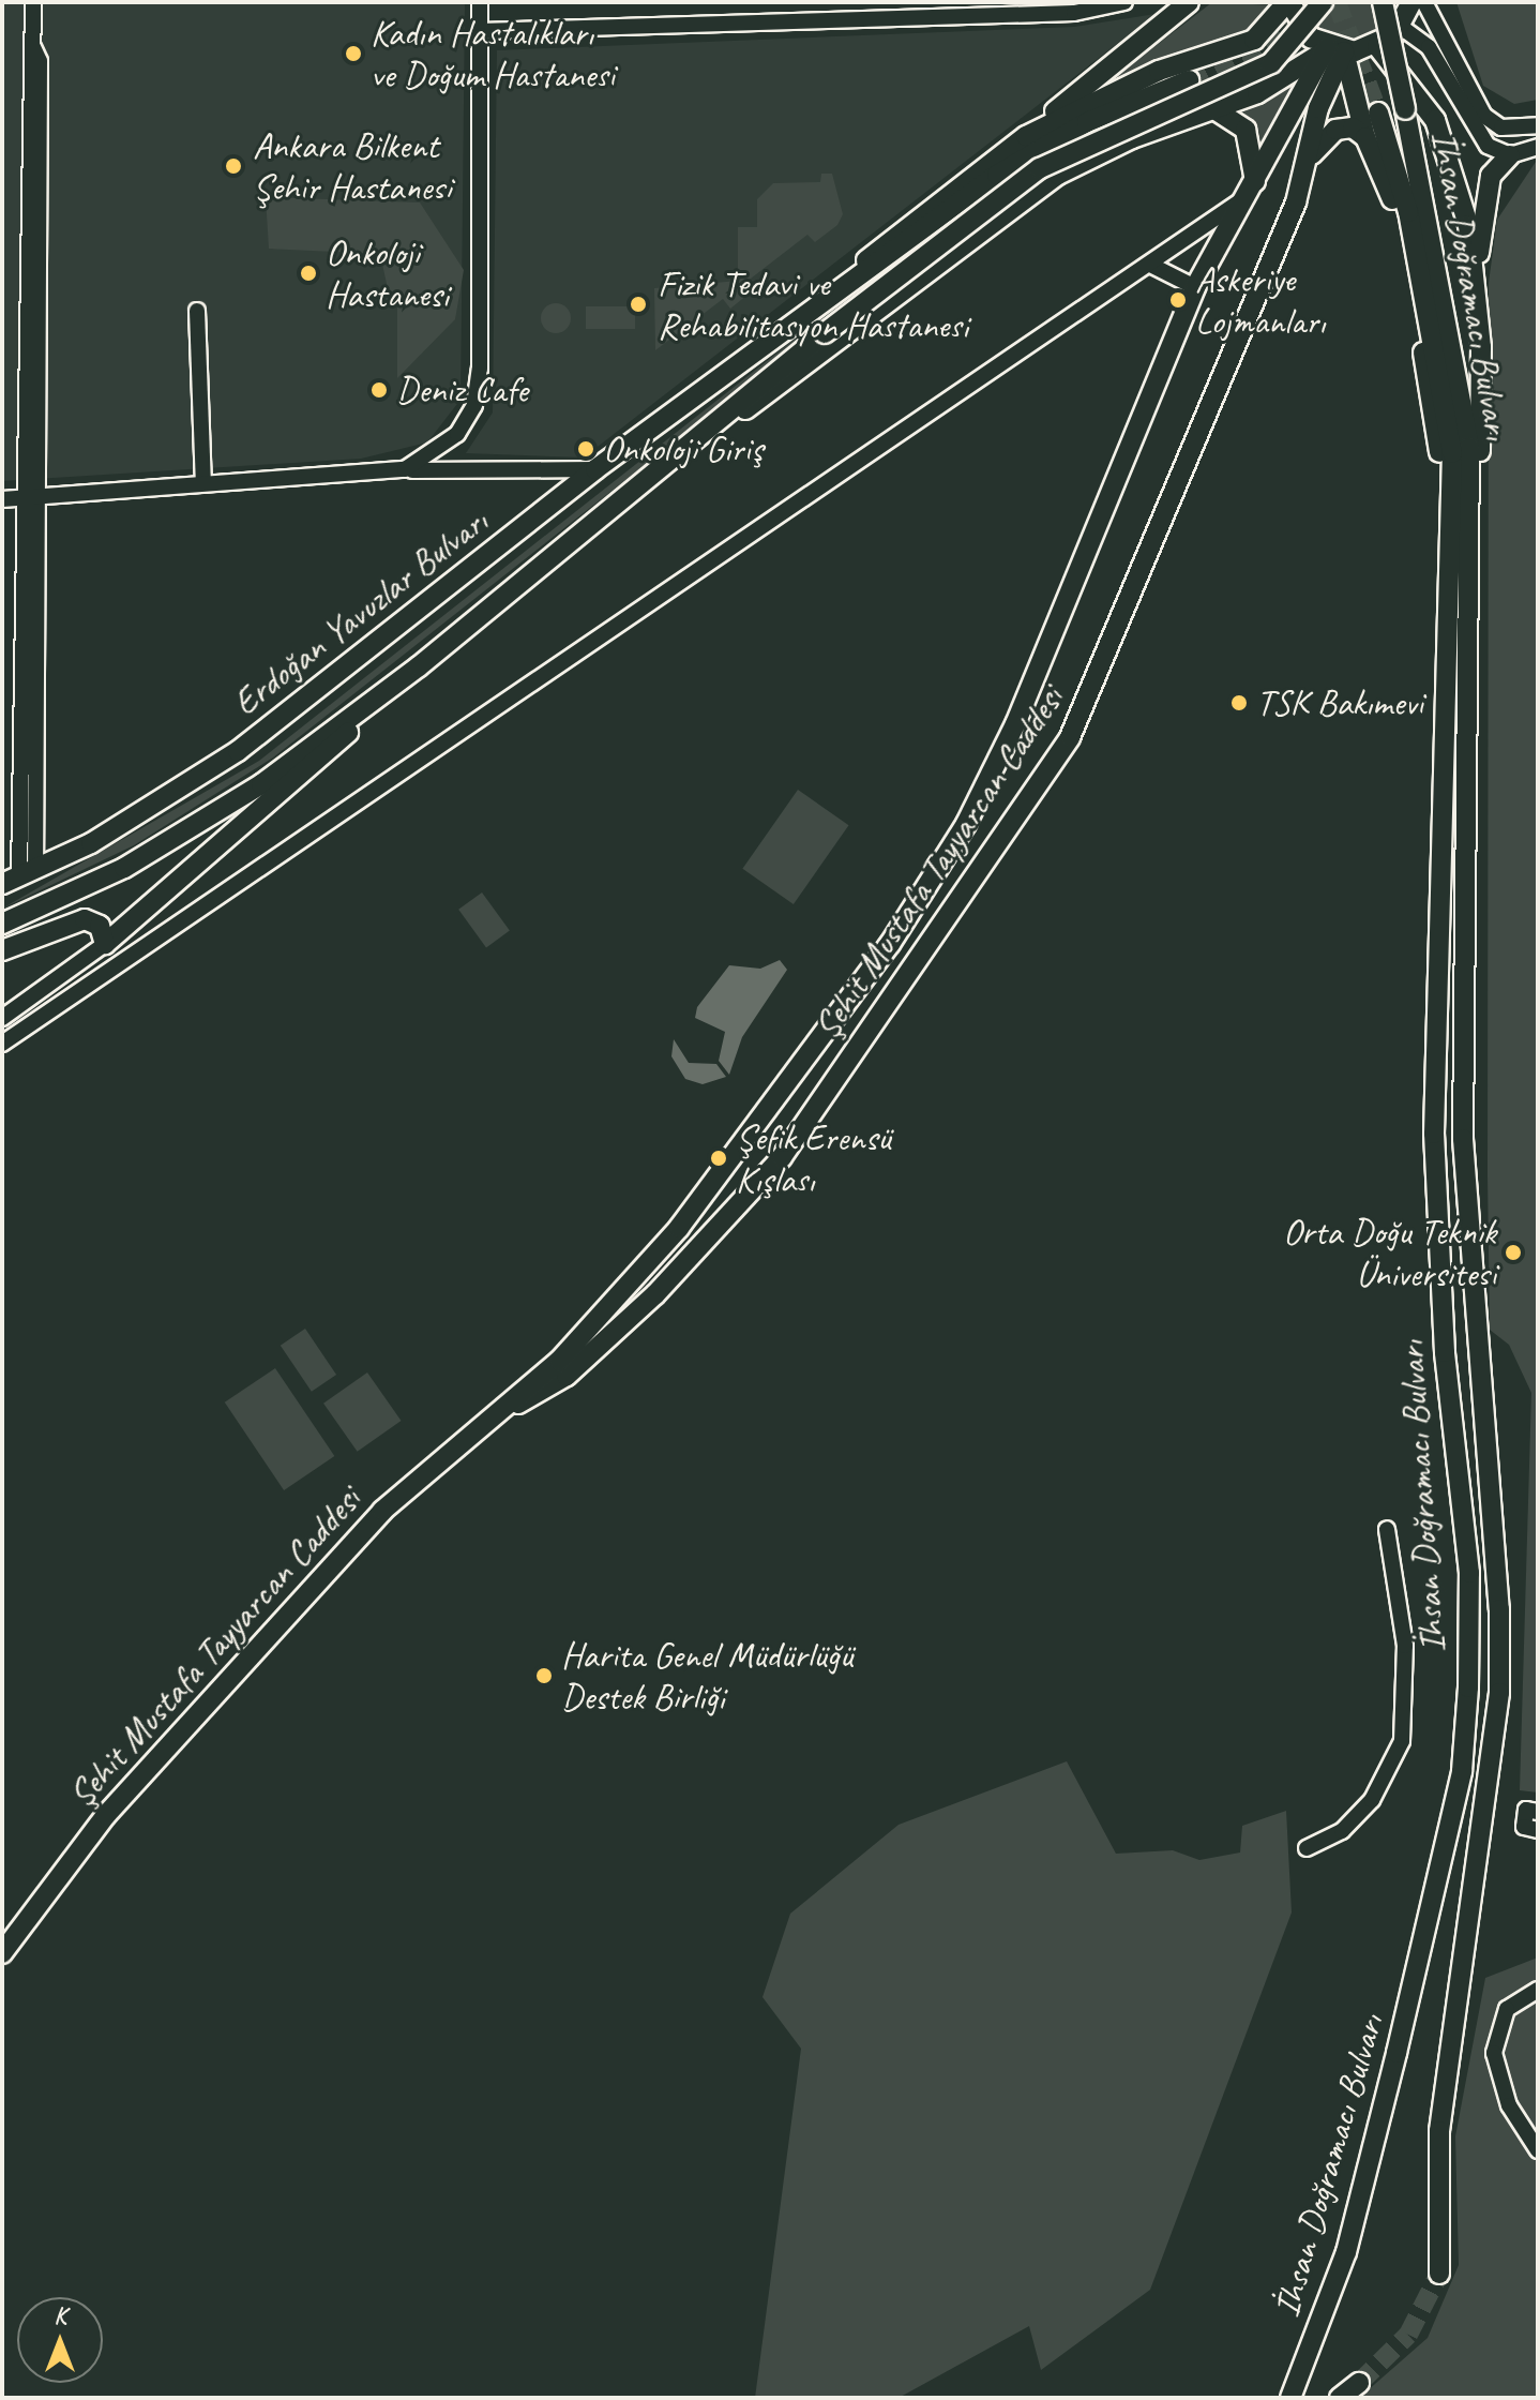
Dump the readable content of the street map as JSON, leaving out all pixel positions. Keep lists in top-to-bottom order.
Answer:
{
  "streets": {
    "main road": ["İhsan Doğramacı Bulvarı", "Erdoğan Yavuzlar Bulvarı", "Şehit Mustafa Tayyarcan Caddesi"]
  },
  "crossings": [
    ["Erdoğan Yavuzlar Bulvarı", "Şehit Mustafa Tayyarcan Caddesi"]
  ],
  "places": [
    "Kadın Hastalıkları ve Doğum Hastanesi",
    "Ankara Bilkent Şehir Hastanesi",
    "Onkoloji Hastanesi",
    "Askeriye Lojmanları",
    "Fizik Tedavi ve Rehabilitasyon Hastanesi",
    "Deniz Cafe",
    "Onkoloji Giriş",
    "TSK Bakımevi",
    "Şefik Erensü Kışlası",
    "Orta Doğu Teknik Üniversitesi",
    "Harita Genel Müdürlüğü Destek Birliği"
  ],
  "north": "top"
}
